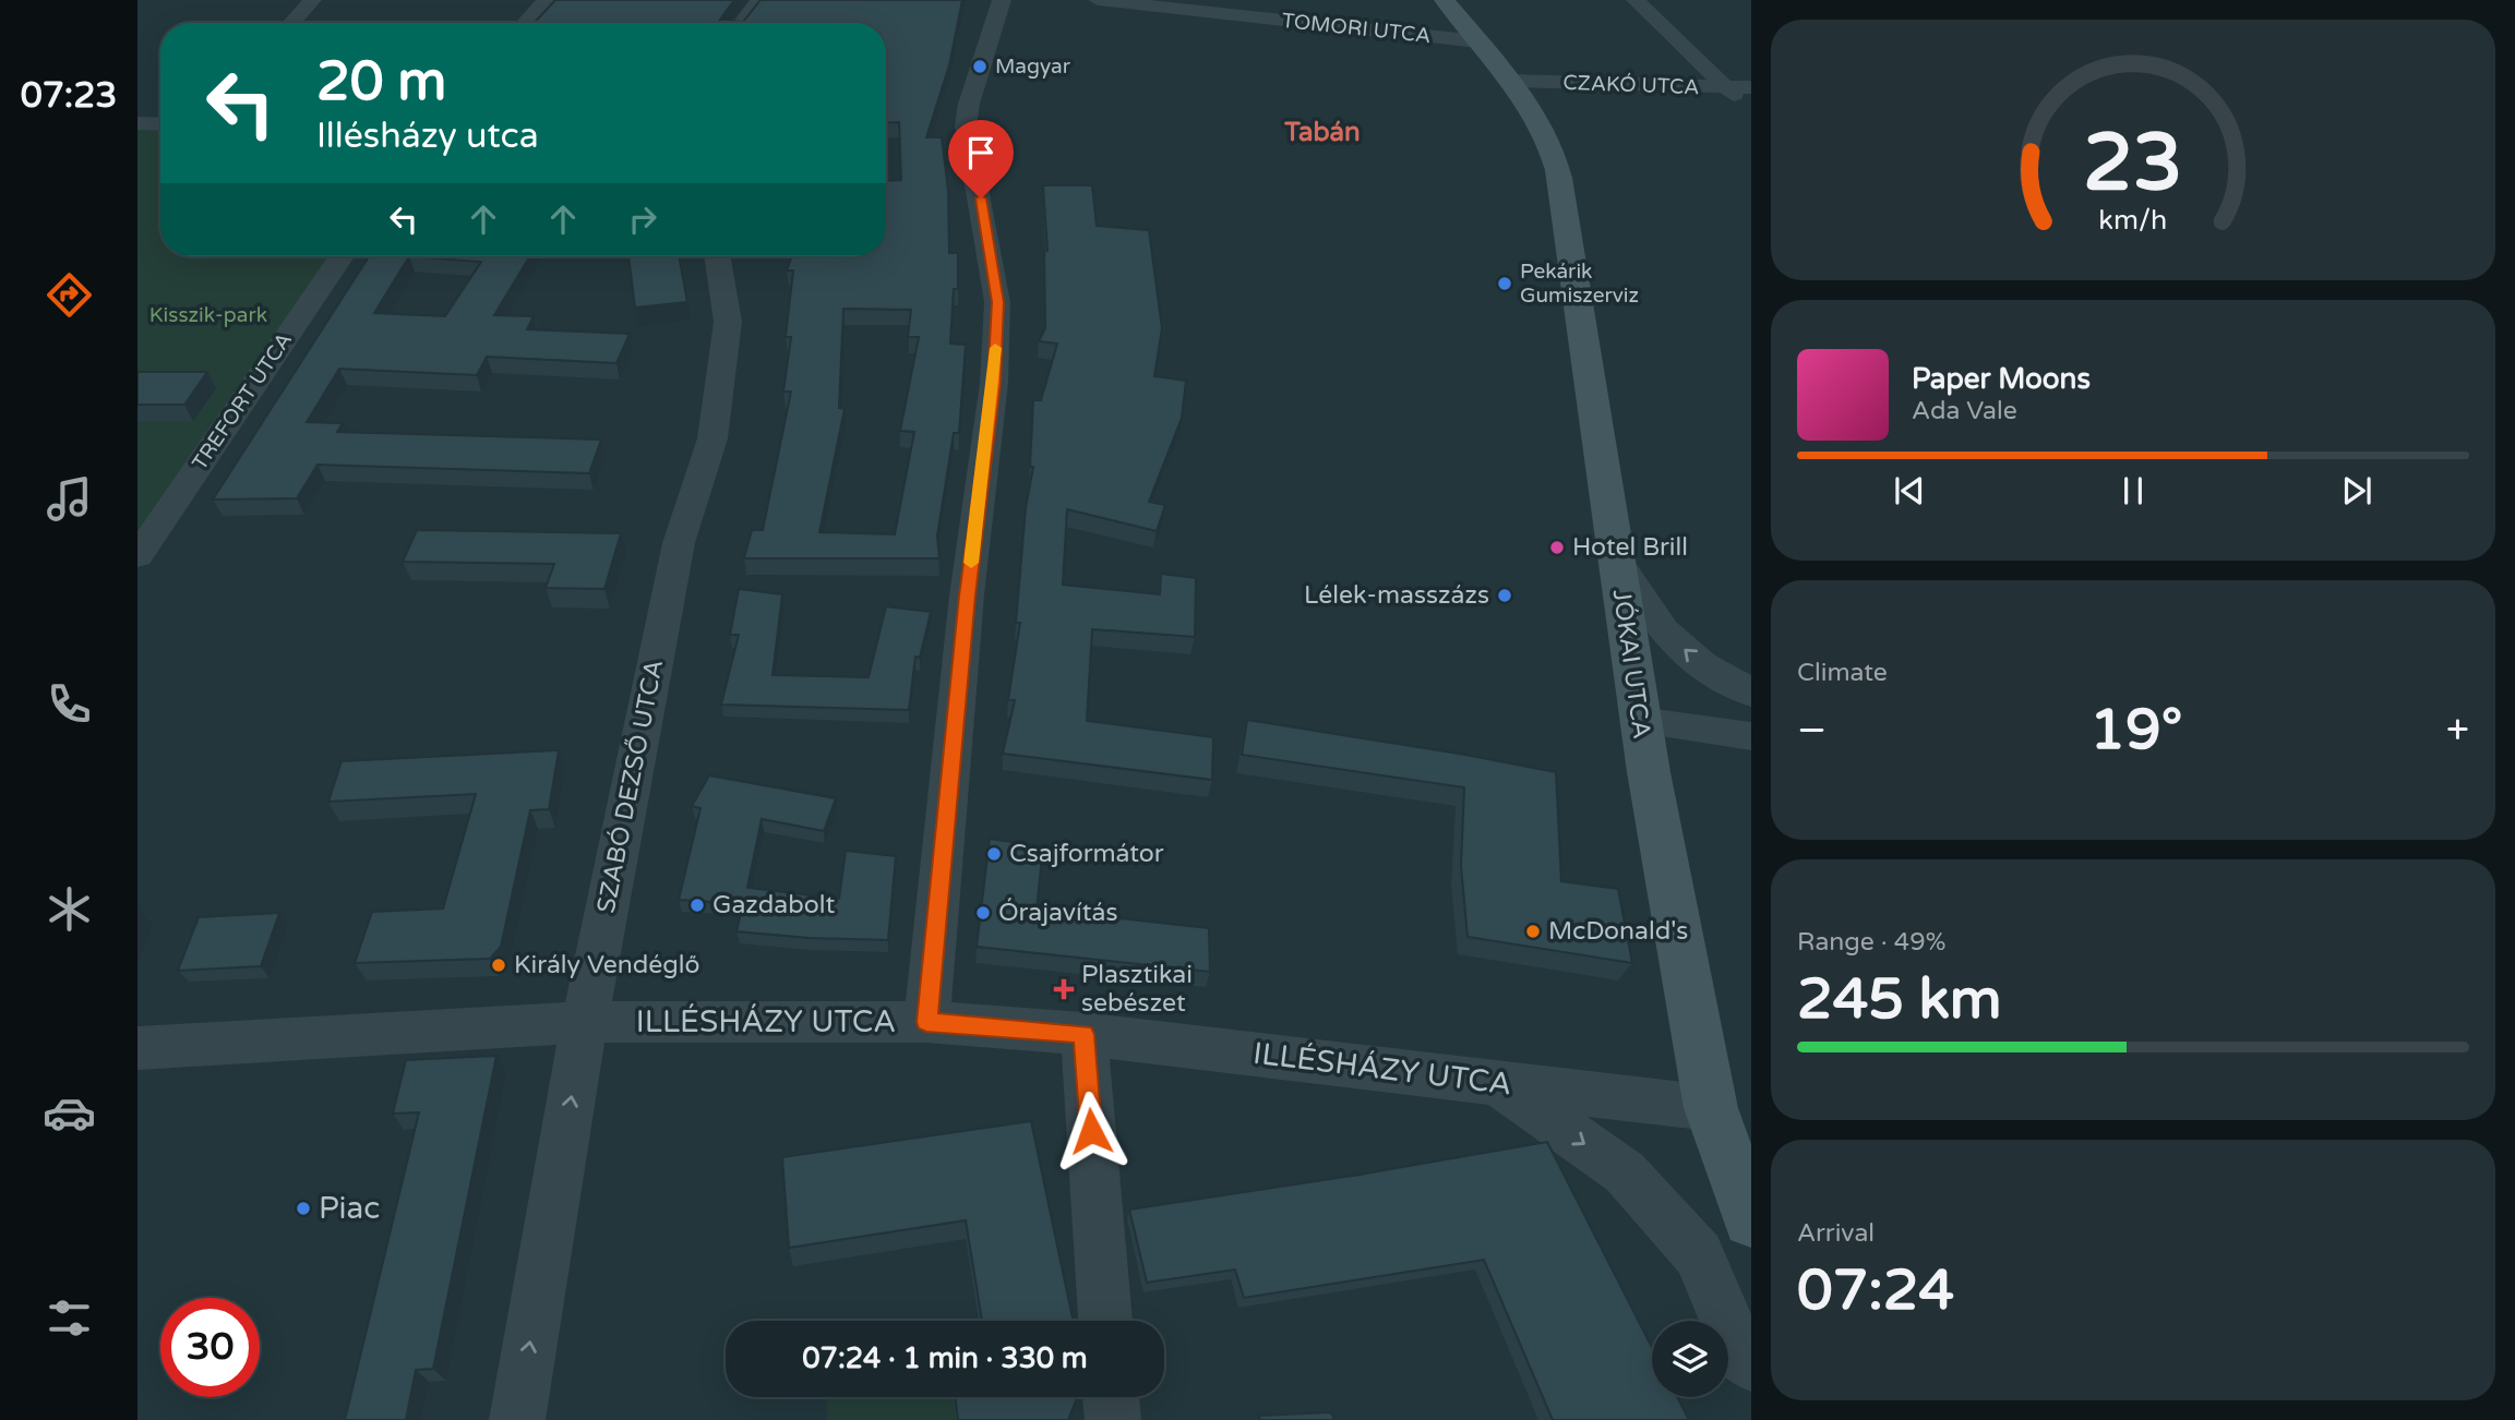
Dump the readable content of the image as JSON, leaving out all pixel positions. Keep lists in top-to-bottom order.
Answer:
{
  "streets": {
    "main road": ["JÓKAI UTCA"],
    "street": [
      "TOMORI UTCA",
      "CZAKÓ UTCA",
      "TREFORT UTCA",
      "SZABÓ DEZSŐ UTCA",
      "ILLÉSHÁZY UTCA"
    ]
  },
  "crossings": [
    ["TOMORI UTCA", "JÓKAI UTCA"],
    ["CZAKÓ UTCA", "JÓKAI UTCA"],
    ["JÓKAI UTCA", "ILLÉSHÁZY UTCA"],
    ["SZABÓ DEZSŐ UTCA", "ILLÉSHÁZY UTCA"]
  ],
  "districts": ["Tabán"],
  "parks": ["Kisszik-park"],
  "places": {
    "other": [
      "Magyar",
      "Pekárik Gumiszerviz",
      "Hotel Brill",
      "Lélek-masszázs",
      "Csajformátor",
      "Gazdabolt",
      "Órajavítás",
      "McDonald's",
      "Király Vendéglő",
      "Piac"
    ],
    "health": ["Plasztikai sebészet"]
  },
  "page": {
    "tabs": "07:23",
    "turn": ["20 m", "Illésházy utca"],
    "song": ["Paper Moons", "Ada Vale"],
    "tile": [
      "Climate",
      ["Range · 49%", "245 km"],
      ["Arrival", "07:24"]
    ],
    "heat": ["−", "19°", "+"],
    "limit": "30",
    "trip": "07:24 · 1 min · 330 m",
    "gauge": ["23", "km/h"]
  }
}
